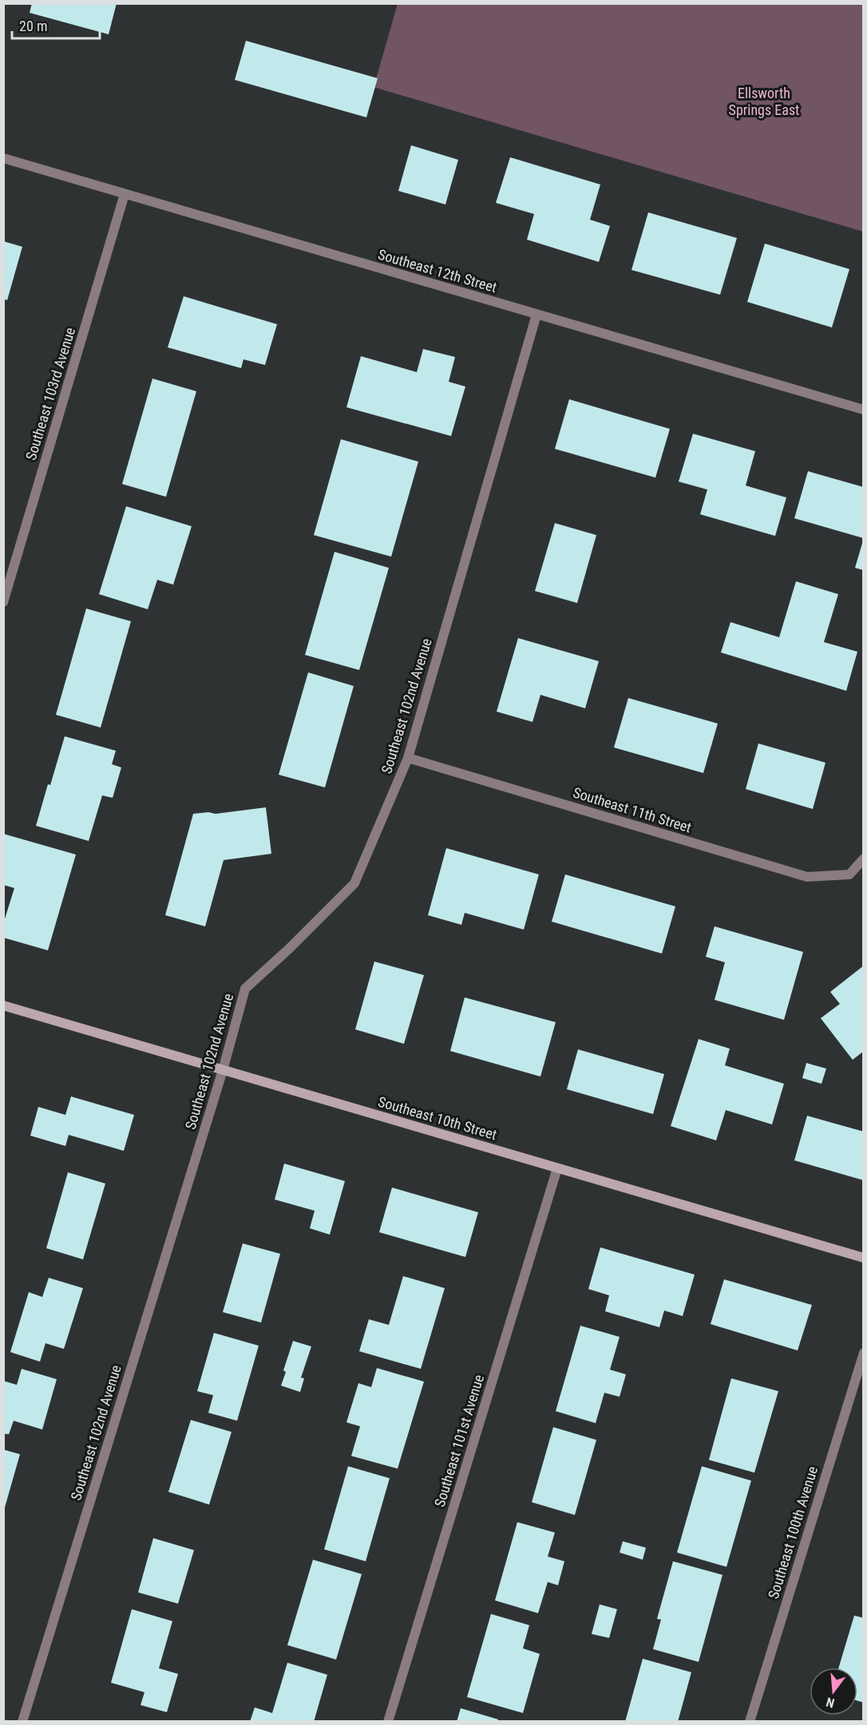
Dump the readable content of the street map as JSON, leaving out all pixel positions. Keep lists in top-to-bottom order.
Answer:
{
  "streets": {
    "street": [
      "Southeast 12th Street",
      "Southeast 103rd Avenue",
      "Southeast 102nd Avenue",
      "Southeast 11th Street",
      "Southeast 10th Street",
      "Southeast 101st Avenue",
      "Southeast 100th Avenue"
    ]
  },
  "crossings": [
    ["Southeast 12th Street", "Southeast 103rd Avenue"],
    ["Southeast 12th Street", "Southeast 102nd Avenue"],
    ["Southeast 102nd Avenue", "Southeast 11th Street"],
    ["Southeast 102nd Avenue", "Southeast 10th Street"],
    ["Southeast 10th Street", "Southeast 101st Avenue"]
  ],
  "parks": ["Ellsworth Springs East"],
  "scale_bar": "20 m",
  "north": "bottom"
}
